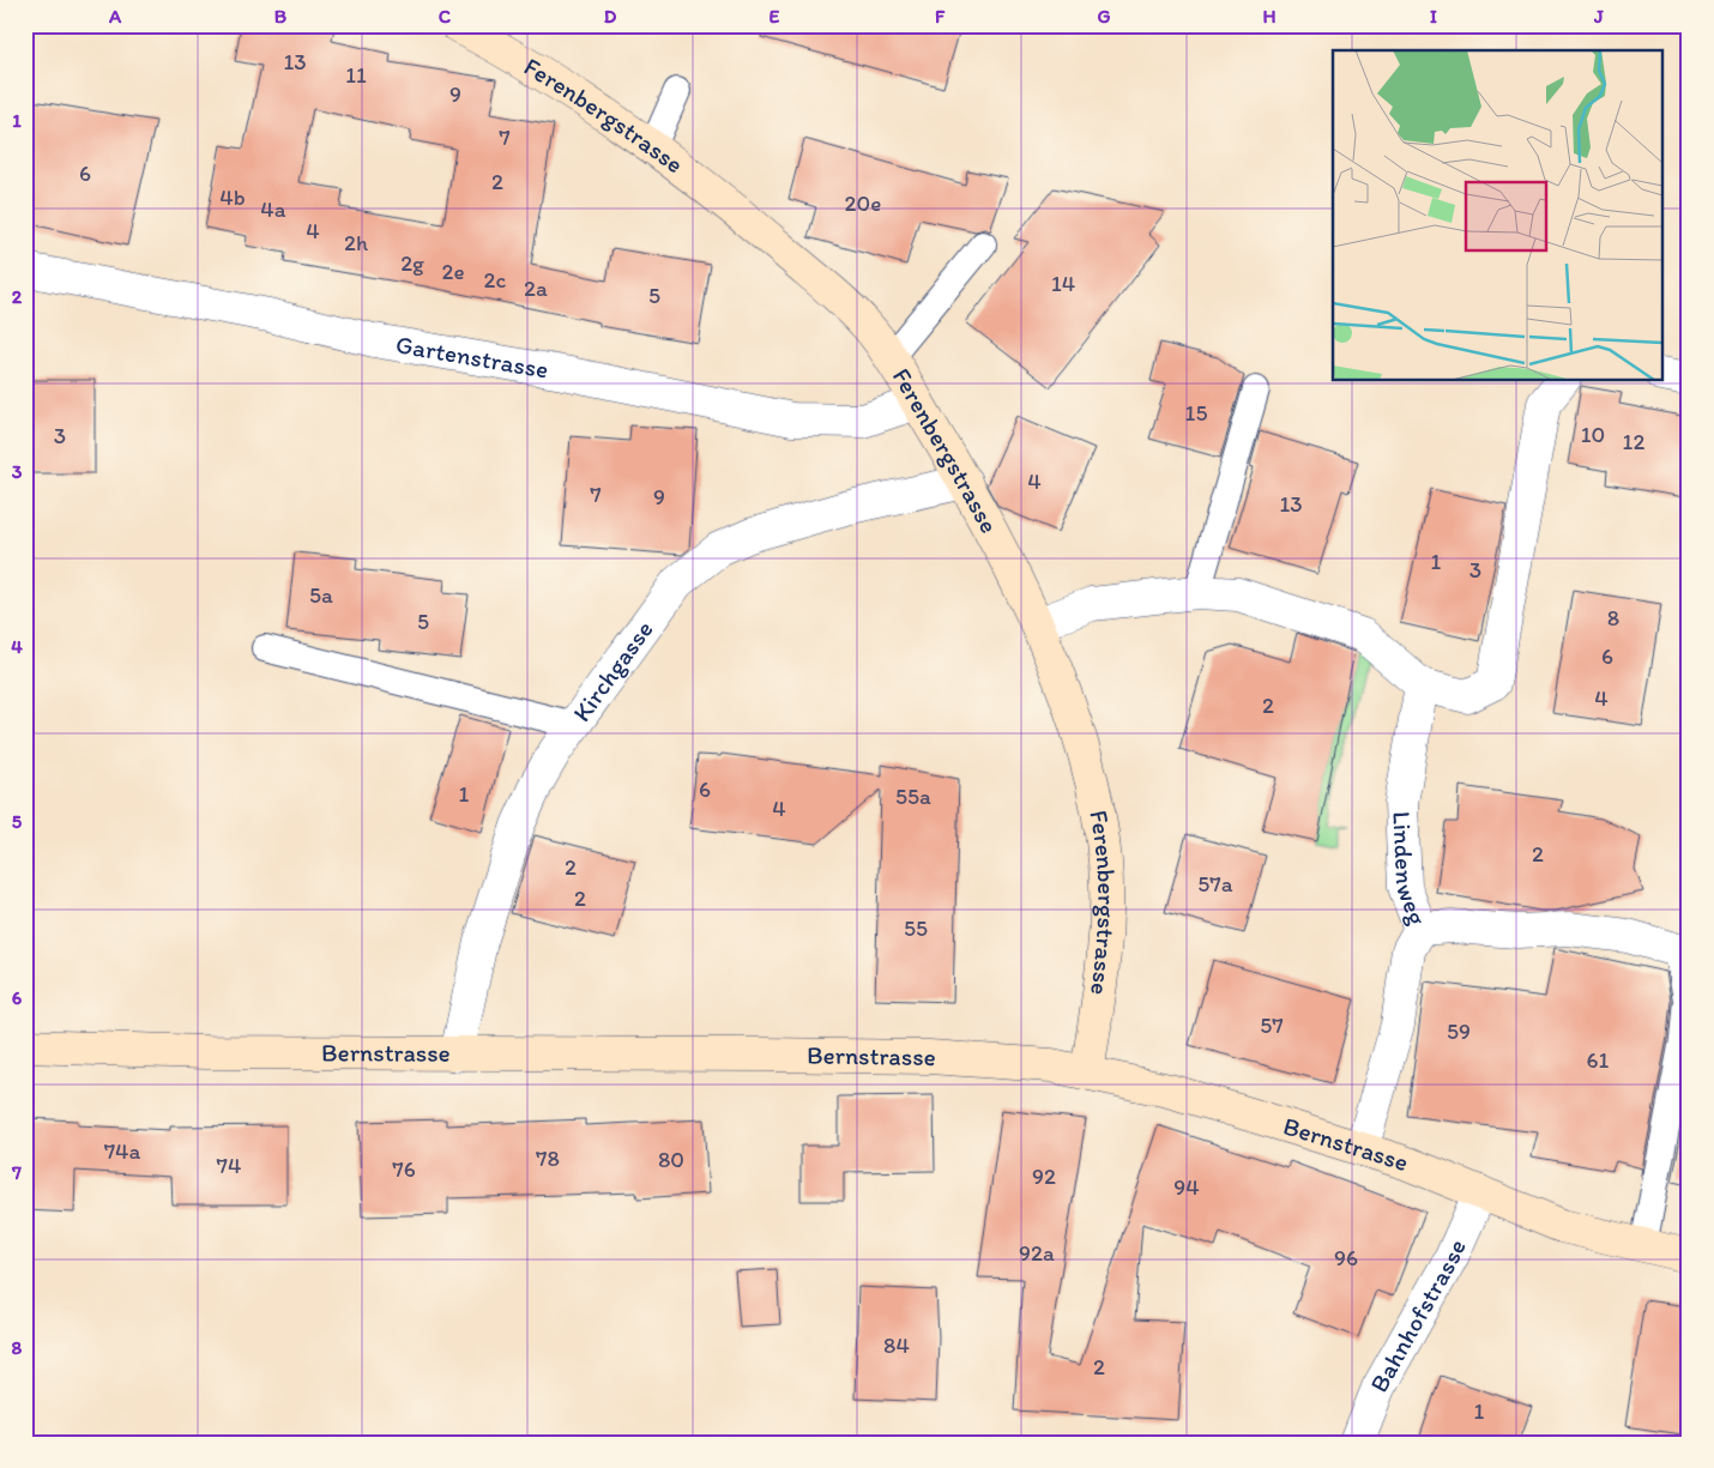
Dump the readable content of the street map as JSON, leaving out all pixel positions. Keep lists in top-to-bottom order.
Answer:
{
  "streets": {
    "main road": ["Ferenbergstrasse", "Bernstrasse"],
    "street": [
      "Gartenstrasse",
      "Kirchgasse",
      "Lindenweg",
      "Bahnhofstrasse"
    ]
  },
  "crossings": [
    ["Ferenbergstrasse", "Gartenstrasse"],
    ["Ferenbergstrasse", "Kirchgasse"],
    ["Ferenbergstrasse", "Bernstrasse"],
    ["Kirchgasse", "Bernstrasse"],
    ["Lindenweg", "Bernstrasse"],
    ["Bernstrasse", "Bahnhofstrasse"]
  ],
  "house_numbers": [
    "13",
    "11",
    "9",
    "7",
    "6",
    "2",
    "4b",
    "20e",
    "4a",
    "4",
    "2h",
    "2g",
    "2e",
    "2c",
    "14",
    "2a",
    "5",
    "15",
    "10",
    "3",
    "12",
    "4",
    "7",
    "9",
    "13",
    "1",
    "3",
    "5a",
    "8",
    "5",
    "6",
    "4",
    "2",
    "6",
    "1",
    "55a",
    "4",
    "2",
    "2",
    "57a",
    "2",
    "55",
    "57",
    "59",
    "61",
    "74a",
    "78",
    "80",
    "74",
    "76",
    "92",
    "94",
    "92a",
    "96",
    "84",
    "2",
    "1"
  ],
  "grid": {
    "columns": [
      "A",
      "B",
      "C",
      "D",
      "E",
      "F",
      "G",
      "H",
      "I",
      "J"
    ],
    "rows": [
      "1",
      "2",
      "3",
      "4",
      "5",
      "6",
      "7",
      "8"
    ]
  }
}
